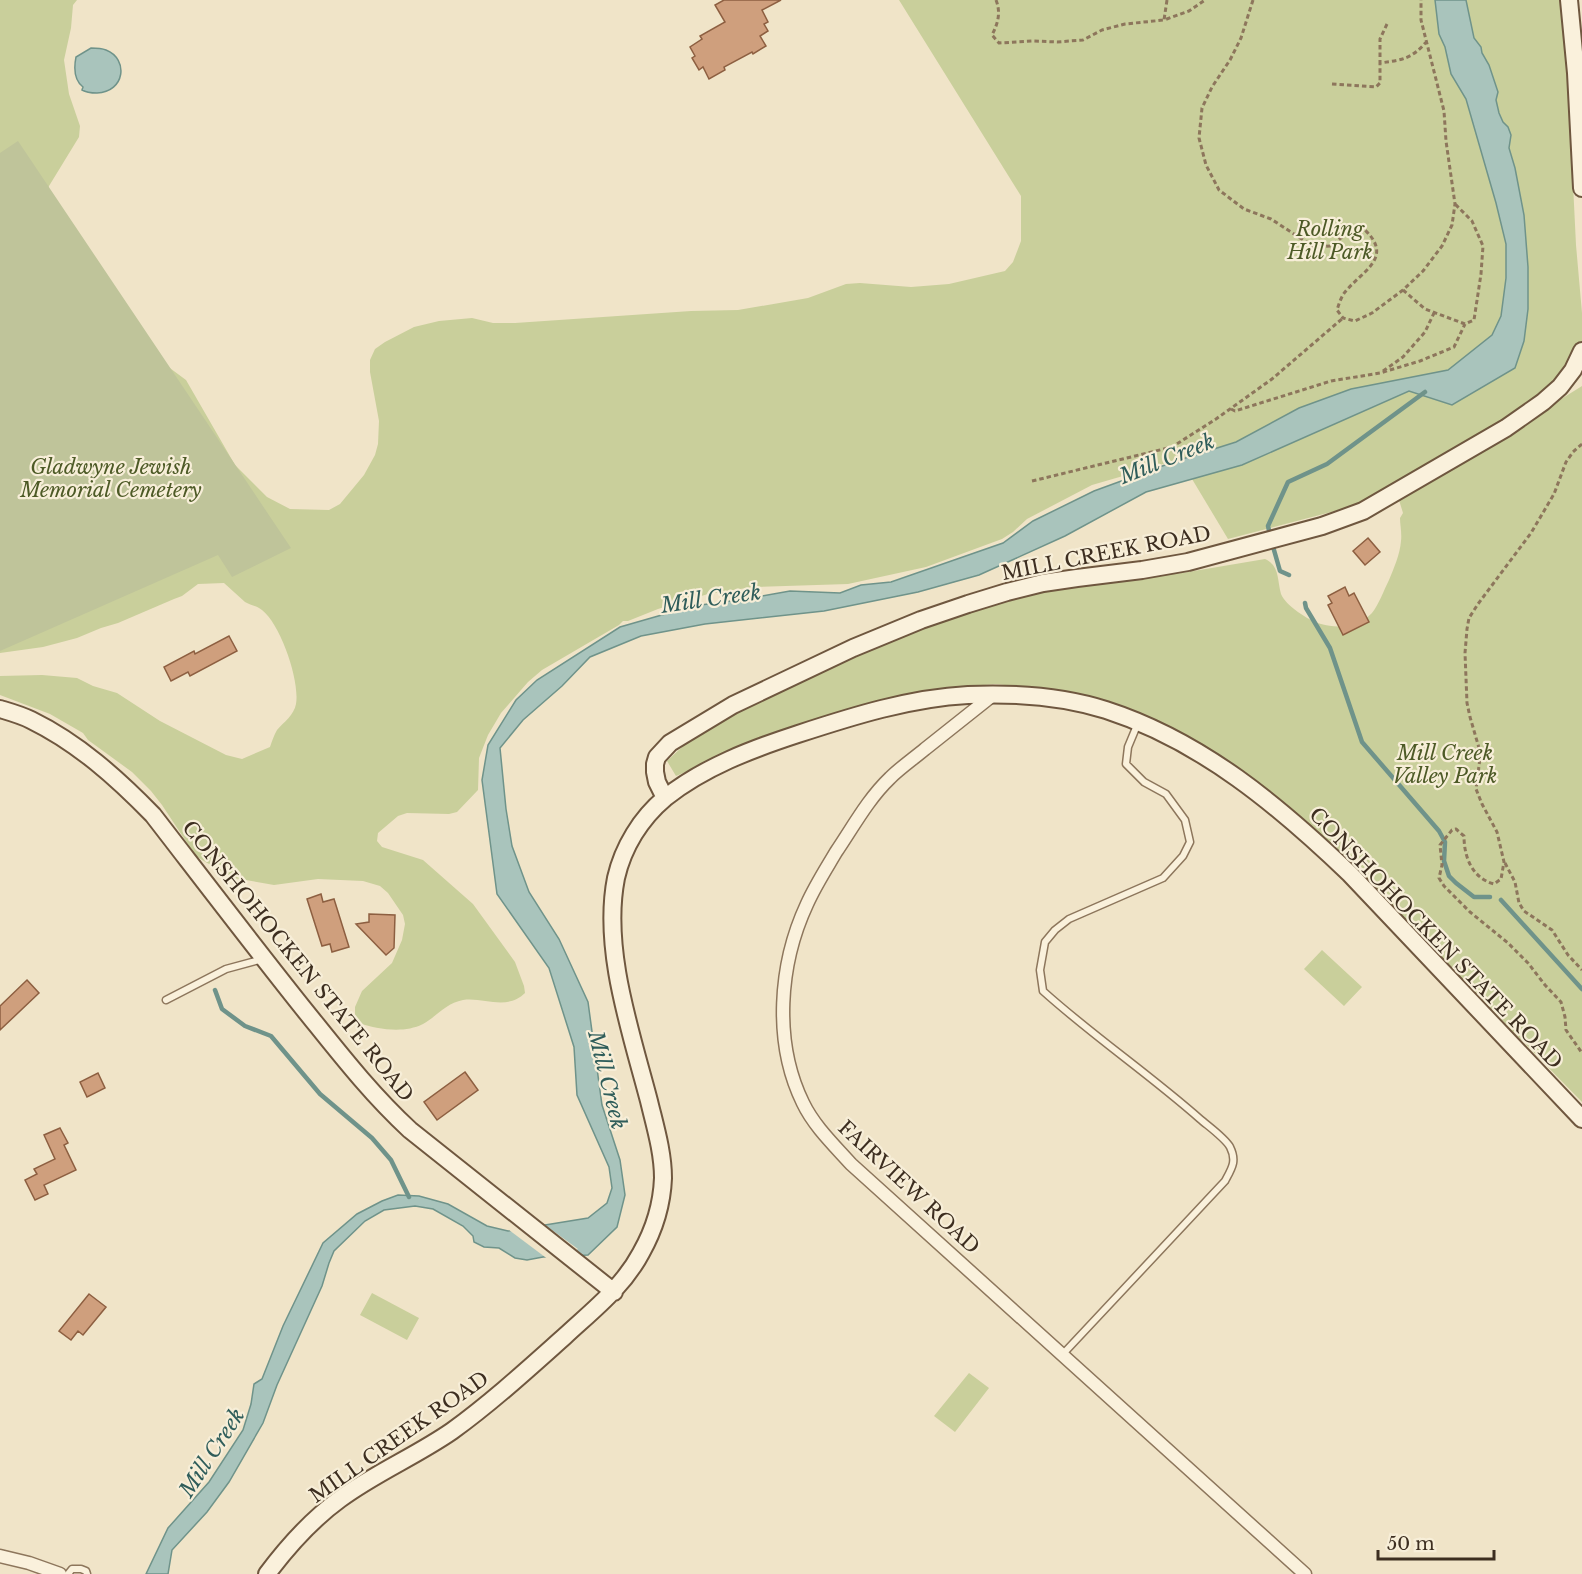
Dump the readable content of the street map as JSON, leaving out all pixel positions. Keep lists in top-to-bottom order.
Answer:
{
  "streets": {
    "main road": ["MILL CREEK ROAD", "CONSHOHOCKEN STATE ROAD"],
    "street": ["FAIRVIEW ROAD"]
  },
  "crossings": [
    ["MILL CREEK ROAD", "CONSHOHOCKEN STATE ROAD"],
    ["CONSHOHOCKEN STATE ROAD", "FAIRVIEW ROAD"]
  ],
  "water": ["Mill Creek"],
  "parks": ["Rolling Hill Park", "Gladwyne Jewish Memorial Cemetery", "Mill Creek Valley Park"],
  "scale_bar": "50 m"
}
